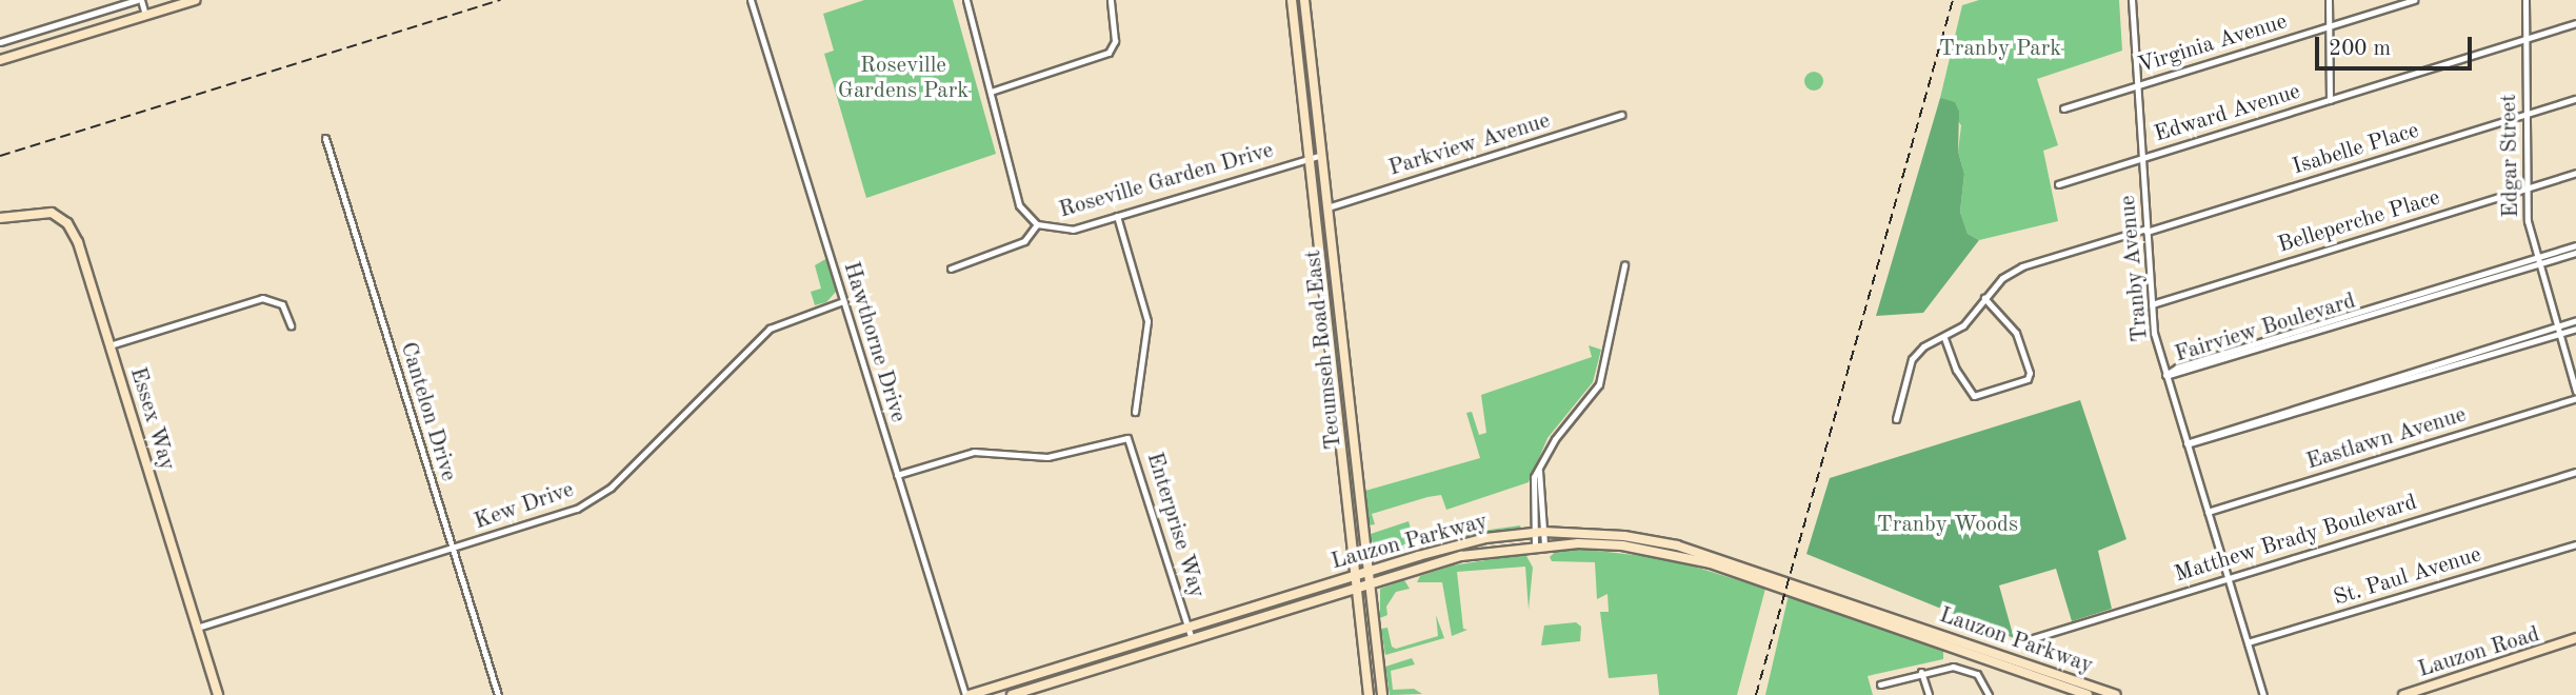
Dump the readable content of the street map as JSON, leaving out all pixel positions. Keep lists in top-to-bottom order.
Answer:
{
  "streets": {
    "main road": [
      "Tecumseh Road East",
      "Essex Way",
      "Lauzon Parkway",
      "Lauzon Road"
    ],
    "street": [
      "Virginia Avenue",
      "Edward Avenue",
      "Parkview Avenue",
      "Isabelle Place",
      "Edgar Street",
      "Roseville Garden Drive",
      "Belleperche Place",
      "Tranby Avenue",
      "Fairview Boulevard",
      "Hawthorne Drive",
      "Cantelon Drive",
      "Eastlawn Avenue",
      "Kew Drive",
      "Enterprise Way",
      "Matthew Brady Boulevard",
      "St. Paul Avenue"
    ]
  },
  "crossings": [
    ["Virginia Avenue", "Tranby Avenue"],
    ["Edward Avenue", "Edgar Street"],
    ["Edward Avenue", "Tranby Avenue"],
    ["Parkview Avenue", "Tecumseh Road East"],
    ["Isabelle Place", "Edgar Street"],
    ["Isabelle Place", "Tranby Avenue"],
    ["Edgar Street", "Belleperche Place"],
    ["Edgar Street", "Fairview Boulevard"],
    ["Roseville Garden Drive", "Tecumseh Road East"],
    ["Belleperche Place", "Tranby Avenue"],
    ["Tranby Avenue", "Fairview Boulevard"],
    ["Tranby Avenue", "Eastlawn Avenue"],
    ["Tranby Avenue", "Matthew Brady Boulevard"],
    ["Tranby Avenue", "St. Paul Avenue"],
    ["Hawthorne Drive", "Kew Drive"],
    ["Hawthorne Drive", "Enterprise Way"],
    ["Hawthorne Drive", "Lauzon Parkway"],
    ["Tecumseh Road East", "Lauzon Parkway"],
    ["Cantelon Drive", "Kew Drive"],
    ["Essex Way", "Kew Drive"],
    ["Enterprise Way", "Lauzon Parkway"]
  ],
  "parks": ["Tranby Park", "Roseville Gardens Park", "Tranby Woods"],
  "scale_bar": "200 m"
}
